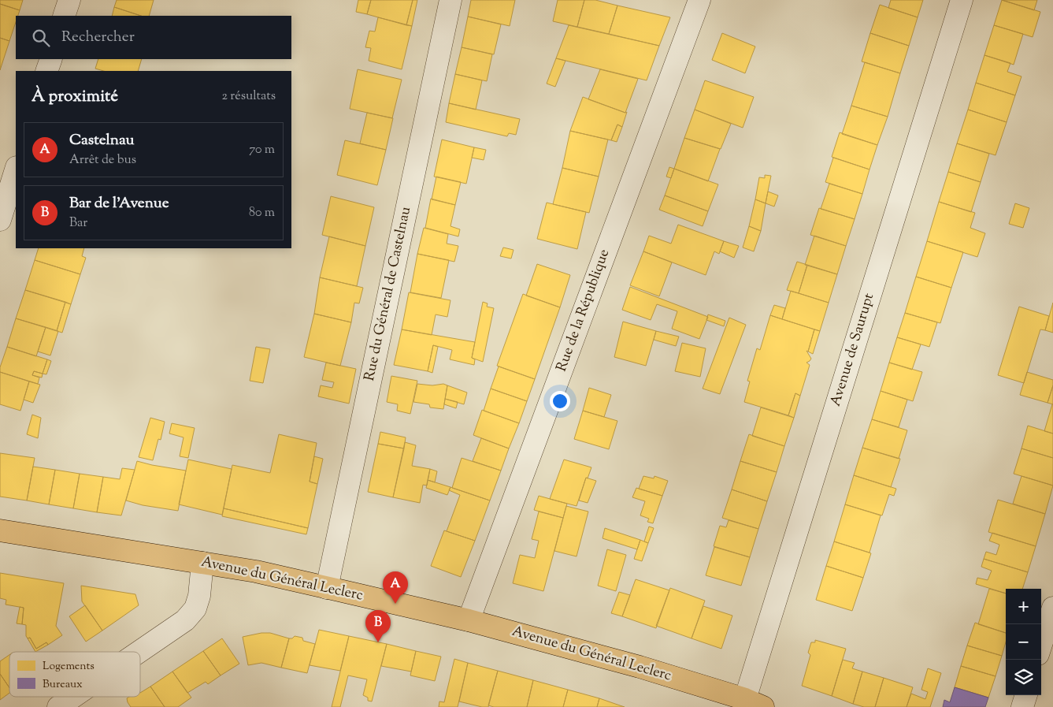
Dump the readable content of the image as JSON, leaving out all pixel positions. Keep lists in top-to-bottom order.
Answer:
{
  "streets": {
    "main road": ["Avenue du Général Leclerc"],
    "street": ["Rue du Général de Castelnau", "Rue de la République", "Avenue de Saurupt"]
  },
  "crossings": [
    ["Rue du Général de Castelnau", "Avenue du Général Leclerc"],
    ["Rue de la République", "Avenue du Général Leclerc"],
    ["Avenue de Saurupt", "Avenue du Général Leclerc"]
  ],
  "legend": ["Logements", "Bureaux"],
  "page": {
    "search": "Rechercher",
    "heading": ["À proximité", "2 résultats"],
    "list": [
      {
        "mark": "A",
        "name": "Castelnau",
        "note": "Arrêt de bus",
        "value": "70 m"
      },
      {
        "mark": "B",
        "name": "Bar de l'Avenue",
        "note": "Bar",
        "value": "80 m"
      }
    ],
    "pins": ["A", "B"],
    "map_buttons": ["+", "−"]
  }
}
